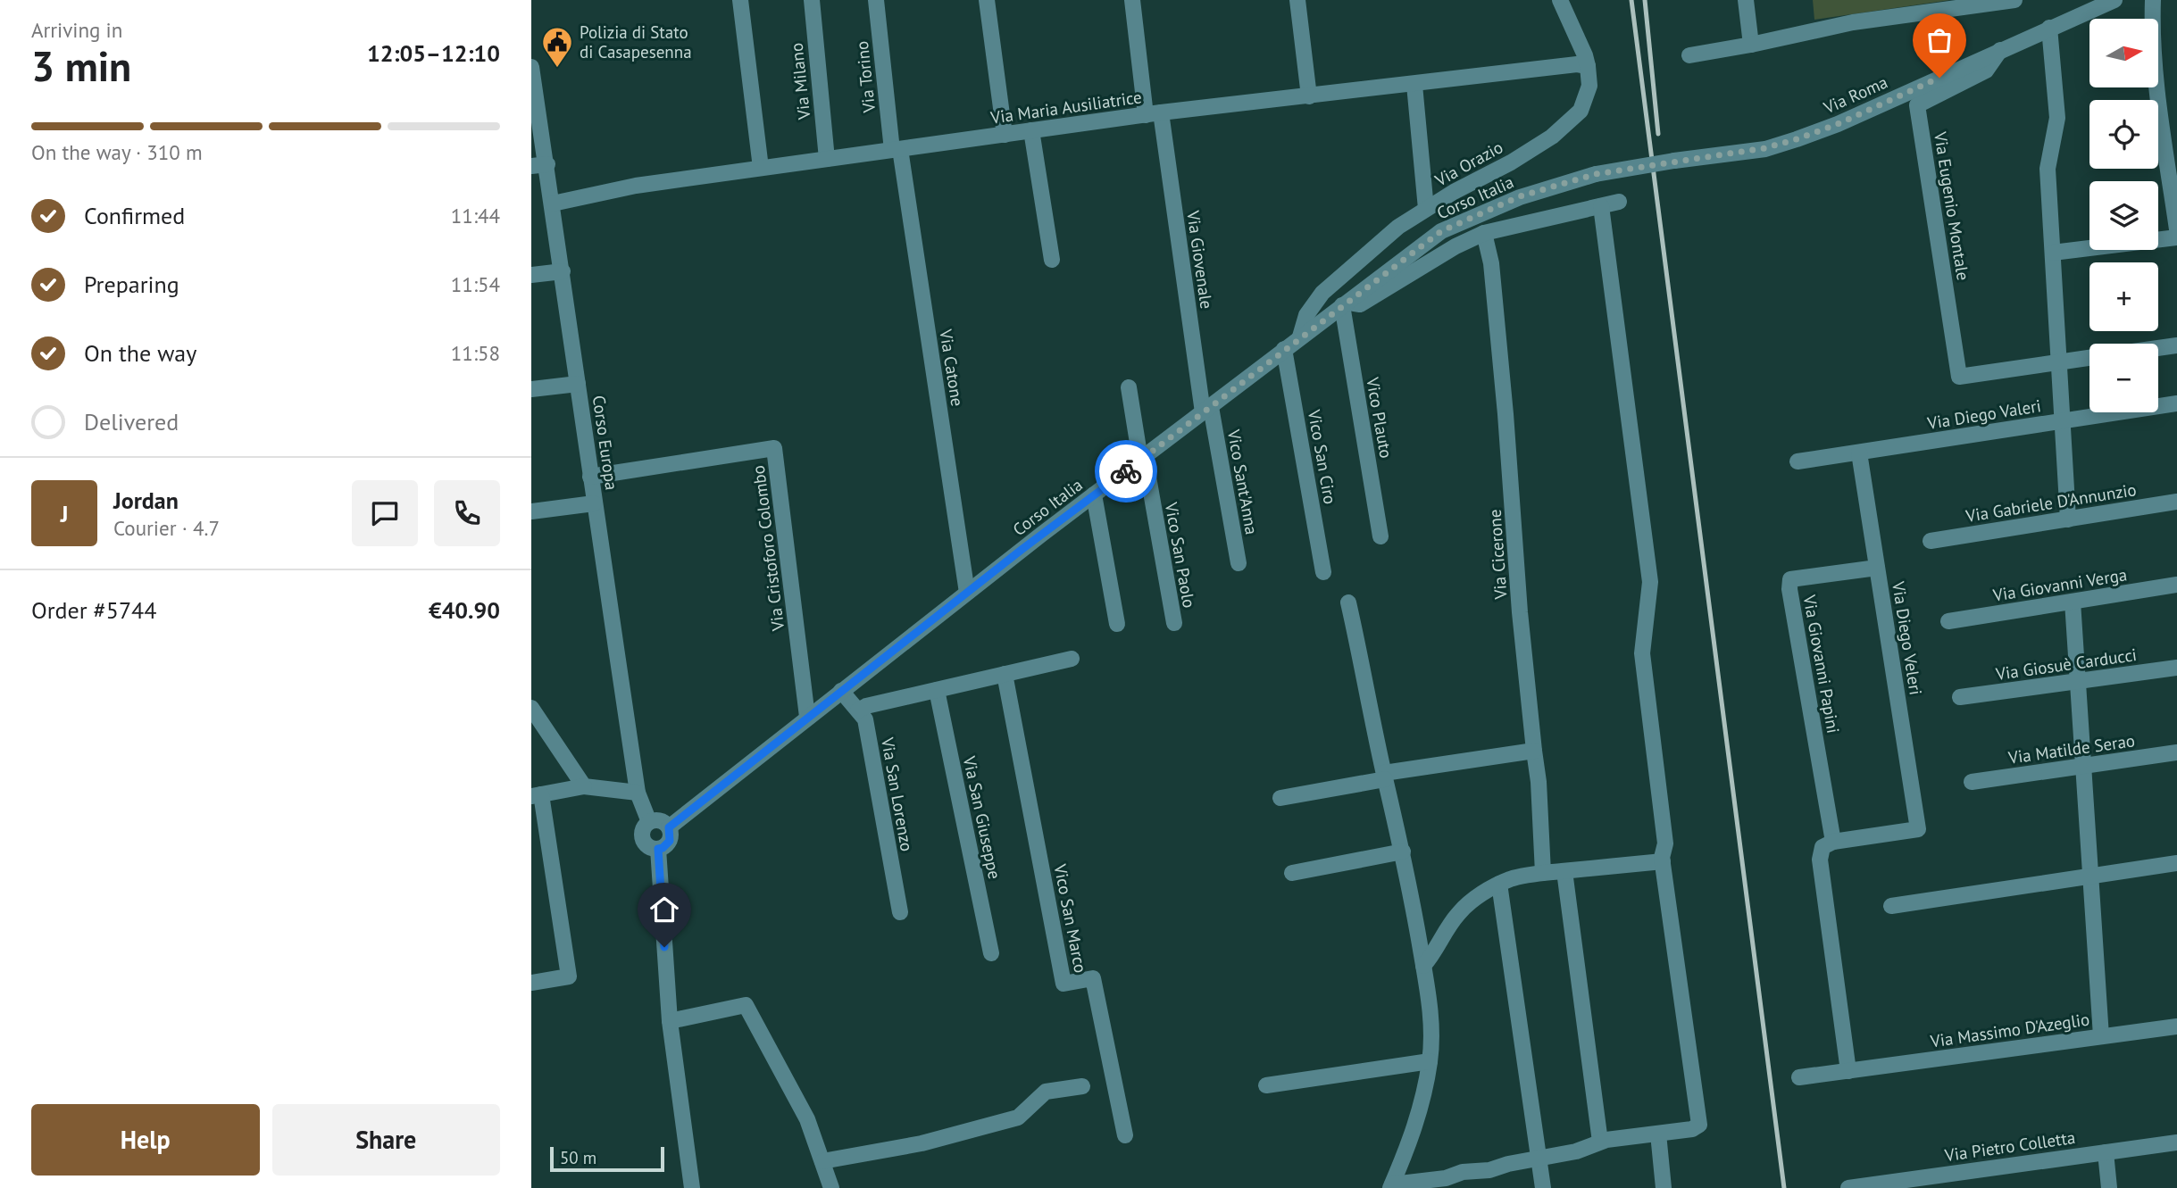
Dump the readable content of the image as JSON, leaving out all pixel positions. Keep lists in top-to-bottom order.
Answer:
{
  "streets": {
    "street": [
      "Via Torino",
      "Via Milano",
      "Via Roma",
      "Via Maria Ausiliatrice",
      "Via Orazio",
      "Corso Italia",
      "Via Eugenio Montale",
      "Via Giovenale",
      "Via Catone",
      "Via Diego Valeri",
      "Vico Plauto",
      "Corso Europa",
      "Vico San Ciro",
      "Vico Sant'Anna",
      "Via Gabriele D'Annunzio",
      "Via Cristoforo Colombo",
      "Via Cicerone",
      "Vico San Paolo",
      "Via Giovanni Verga",
      "Via Diego Veleri",
      "Via Giovanni Papini",
      "Via Giosuè Carducci",
      "Via Matilde Serao",
      "Via San Lorenzo",
      "Via San Giuseppe",
      "Vico San Marco",
      "Via Massimo D'Azeglio",
      "Via Pietro Colletta"
    ]
  },
  "crossings": [
    ["Via Torino", "Via Maria Ausiliatrice"],
    ["Via Torino", "Via Catone"],
    ["Via Milano", "Via Maria Ausiliatrice"],
    ["Via Roma", "Corso Italia"],
    ["Via Roma", "Via Eugenio Montale"],
    ["Via Maria Ausiliatrice", "Via Orazio"],
    ["Via Maria Ausiliatrice", "Via Giovenale"],
    ["Via Maria Ausiliatrice", "Via Catone"],
    ["Via Maria Ausiliatrice", "Corso Europa"],
    ["Via Orazio", "Corso Italia"],
    ["Corso Italia", "Via Giovenale"],
    ["Corso Italia", "Via Catone"],
    ["Corso Italia", "Vico Plauto"],
    ["Corso Italia", "Corso Europa"],
    ["Corso Italia", "Vico San Ciro"],
    ["Corso Italia", "Vico Sant'Anna"],
    ["Corso Italia", "Via Cristoforo Colombo"],
    ["Corso Italia", "Vico San Paolo"],
    ["Corso Italia", "Via San Lorenzo"],
    ["Via Giovenale", "Vico Sant'Anna"],
    ["Via Diego Valeri", "Via Diego Veleri"],
    ["Corso Europa", "Via Cristoforo Colombo"],
    ["Via Diego Veleri", "Via Giovanni Papini"]
  ],
  "places": {
    "public building": ["Polizia di Stato di Casapesenna"]
  },
  "scale_bar": "50 m",
  "north": "right",
  "page": {
    "heading": ["3 min", "Arriving in", "12:05–12:10"],
    "panel": [
      "Jordan",
      "Courier · 4.7",
      "Order #5744",
      "€40.90"
    ],
    "map_buttons": ["+", "−"],
    "bar": "On the way · 310 m",
    "list": [
      ["Confirmed", "11:44"],
      ["Preparing", "11:54"],
      ["On the way", "11:58"],
      "Delivered"
    ],
    "round": "J",
    "buttons": ["Help", "Share"],
    "scale": "50 m"
  }
}
